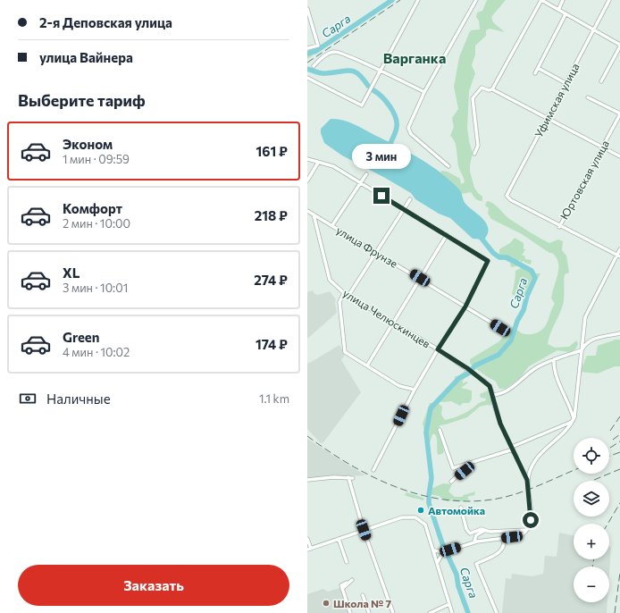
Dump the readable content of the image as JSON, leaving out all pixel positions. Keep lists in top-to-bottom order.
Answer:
{
  "streets": {
    "street": [
      "Уфимская улица",
      "Юртовская улица",
      "улица Фрунзе",
      "улица Челюскинцев"
    ]
  },
  "crossings": [
    ["Уфимская улица", "Юртовская улица"],
    ["улица Фрунзе", "улица Челюскинцев"]
  ],
  "districts": ["Варганка"],
  "water": ["Сарга"],
  "places": ["Автомойка", "Школа № 7"],
  "page": {
    "banner": ["2-я Деповская улица", "улица Вайнера"],
    "heading": "Выберите тариф",
    "list": [
      {
        "name": "Эконом",
        "note": "1 мин · 09:59",
        "value": "161 ₽"
      },
      {
        "name": "Комфорт",
        "note": "2 мин · 10:00",
        "value": "218 ₽"
      },
      {
        "name": "XL",
        "note": "3 мин · 10:01",
        "value": "274 ₽"
      },
      {
        "name": "Green",
        "note": "4 мин · 10:02",
        "value": "174 ₽"
      }
    ],
    "bubble": "3 мин",
    "pay": ["Наличные", "1.1 km"],
    "map_buttons": ["+", "−"],
    "buttons": "Заказать"
  }
}
